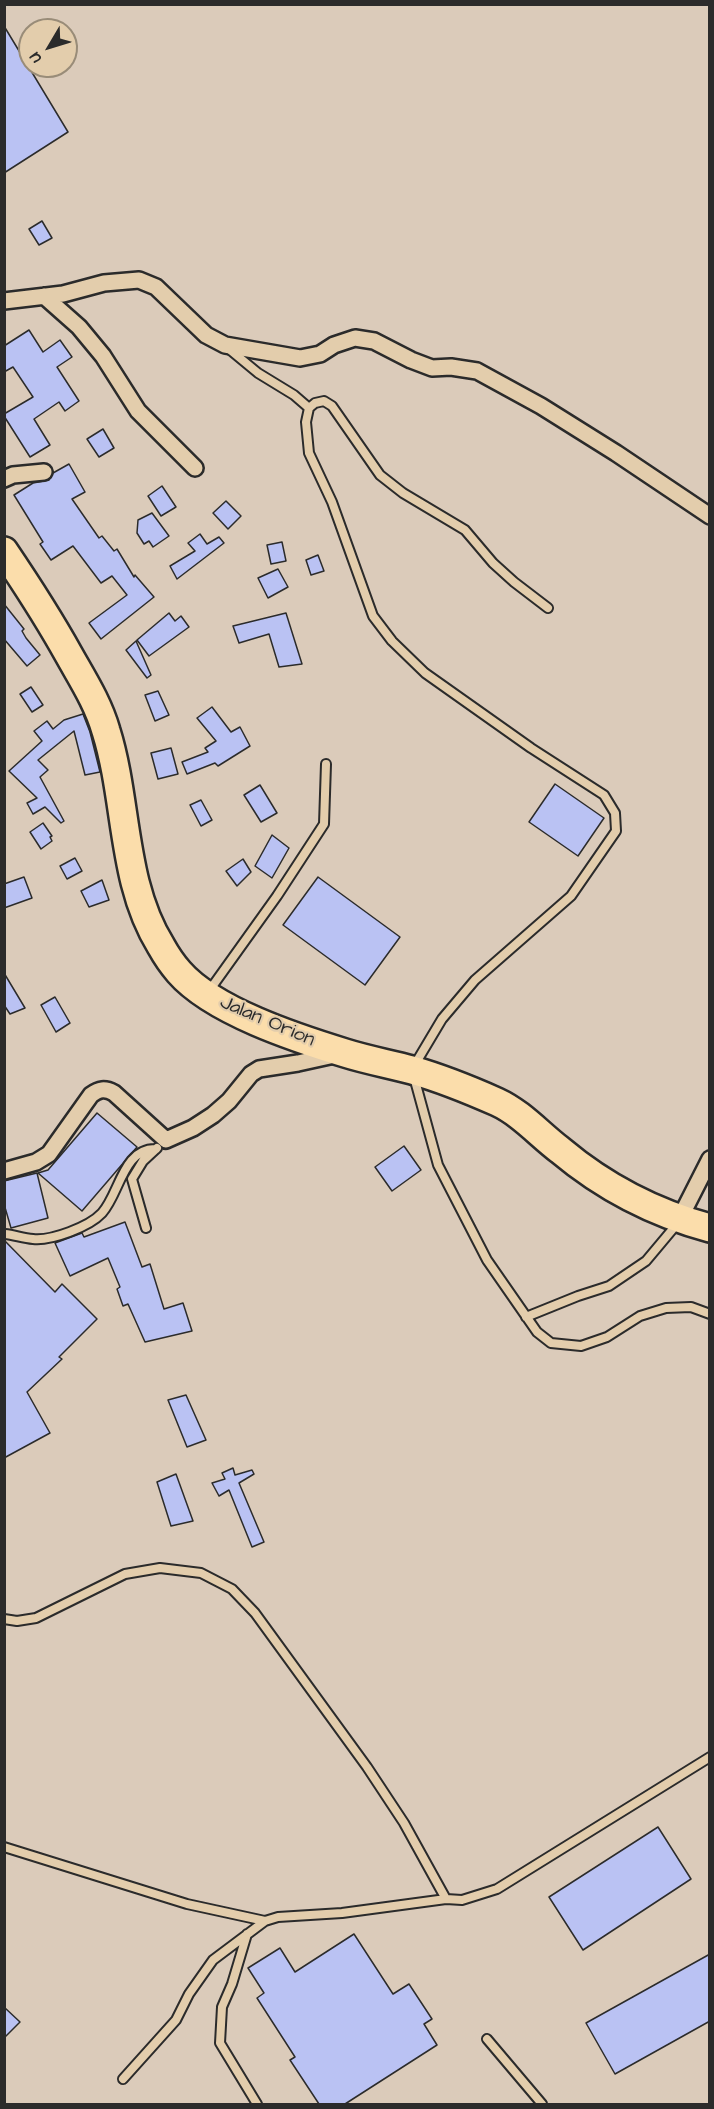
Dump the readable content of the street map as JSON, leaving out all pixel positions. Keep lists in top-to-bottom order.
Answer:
{
  "streets": {
    "highway": ["Jalan Orion"]
  },
  "north": "bottom left"
}
